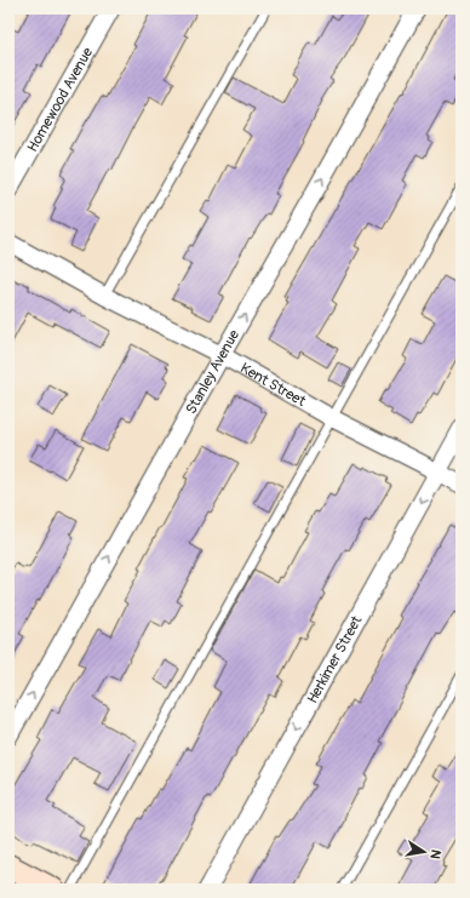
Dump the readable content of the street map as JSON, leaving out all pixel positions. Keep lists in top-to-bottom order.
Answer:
{
  "streets": {
    "street": [
      "Homewood Avenue",
      "Stanley Avenue",
      "Kent Street",
      "Herkimer Street"
    ]
  },
  "crossings": [
    ["Stanley Avenue", "Kent Street"],
    ["Kent Street", "Herkimer Street"]
  ],
  "one_way": ["Stanley Avenue", "Herkimer Street"],
  "north": "right"
}
